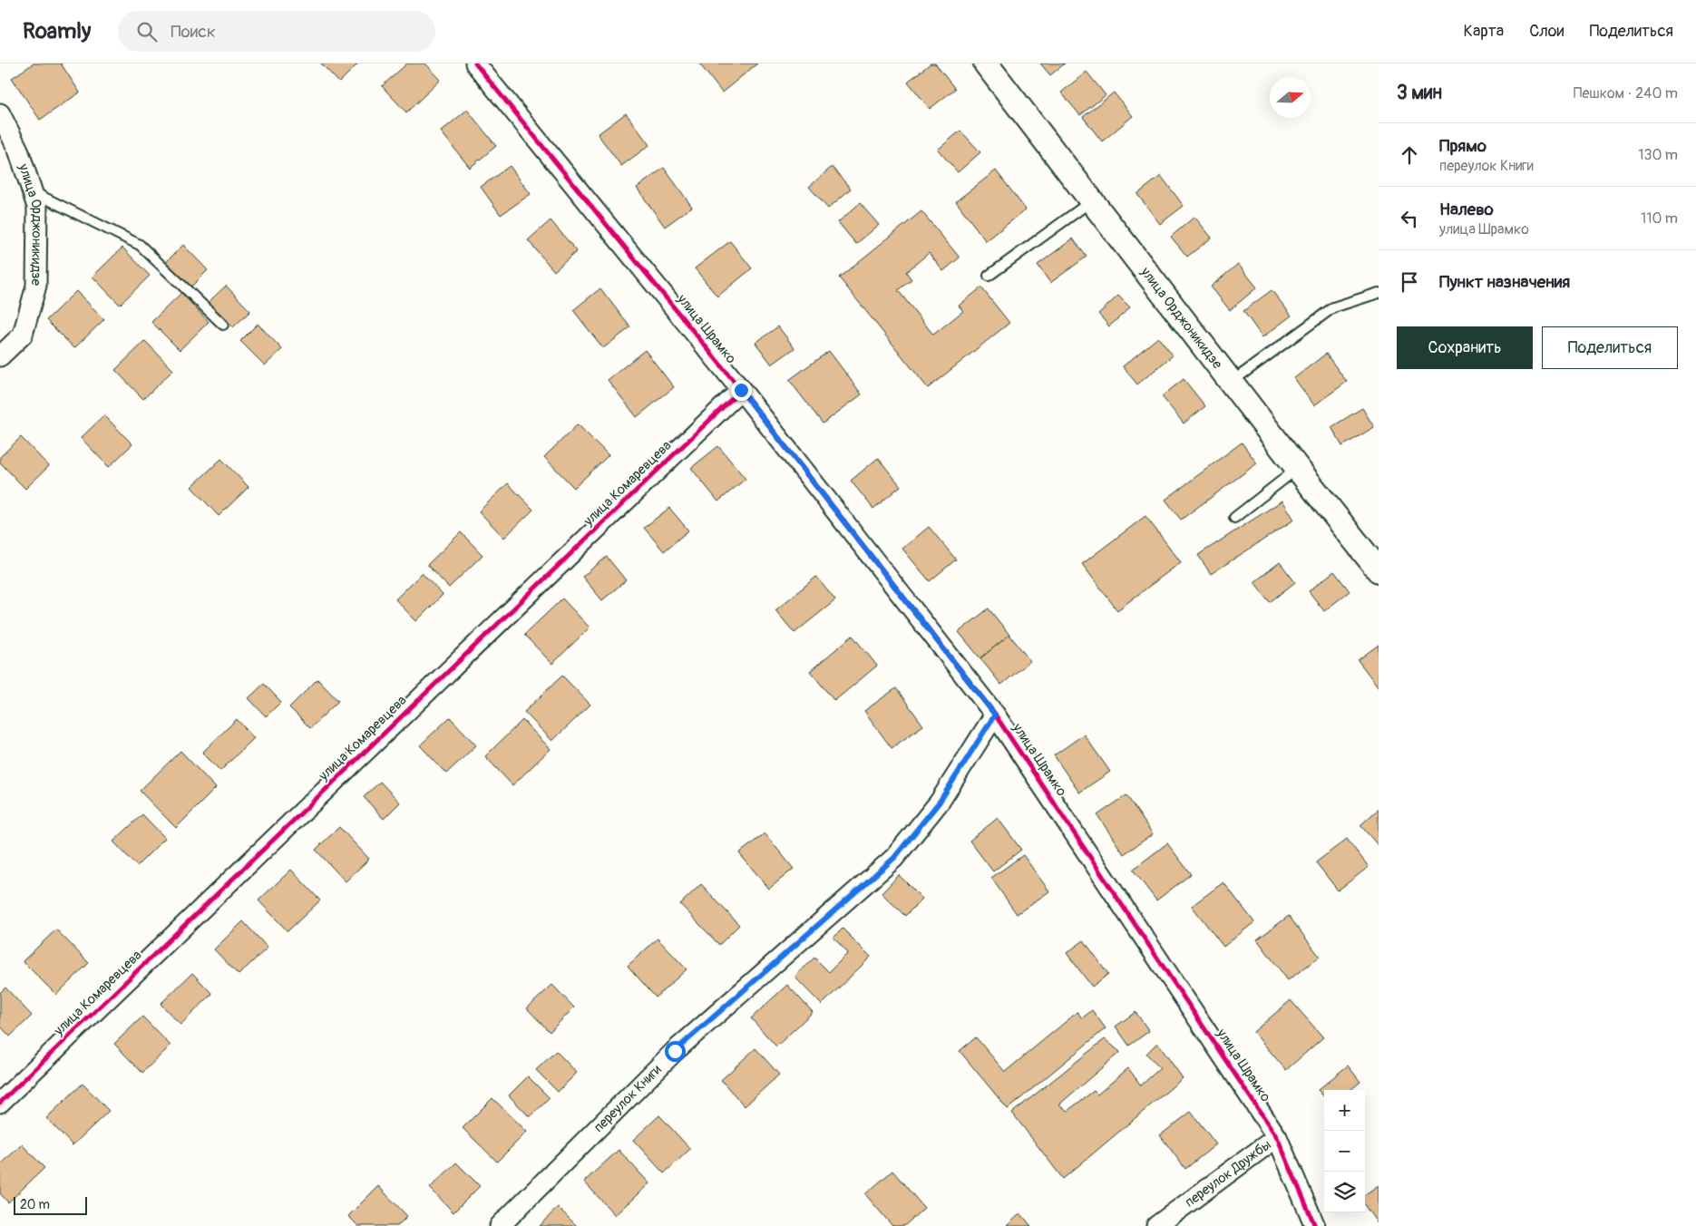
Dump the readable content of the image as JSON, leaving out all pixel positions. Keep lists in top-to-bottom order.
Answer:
{
  "streets": {
    "street": [
      "улица Орджоникидзе",
      "улица Шрамко",
      "улица Комаревцева",
      "переулок Книги",
      "переулок Дружбы"
    ]
  },
  "crossings": [
    ["улица Шрамко", "улица Комаревцева"],
    ["улица Шрамко", "переулок Книги"],
    ["улица Шрамко", "переулок Дружбы"]
  ],
  "scale_bar": "20 m",
  "north": "right",
  "page": {
    "header": "Roamly",
    "search": "Поиск",
    "nav": ["Карта", "Слои", "Поделиться"],
    "heading": ["3 мин", "Пешком · 240 m"],
    "list": [
      ["Прямо", "переулок Книги", "130 m"],
      ["Налево", "улица Шрамко", "110 m"],
      "Пункт назначения"
    ],
    "buttons": ["Сохранить", "Поделиться"],
    "map_buttons": ["+", "−"],
    "scale": "20 m"
  }
}
